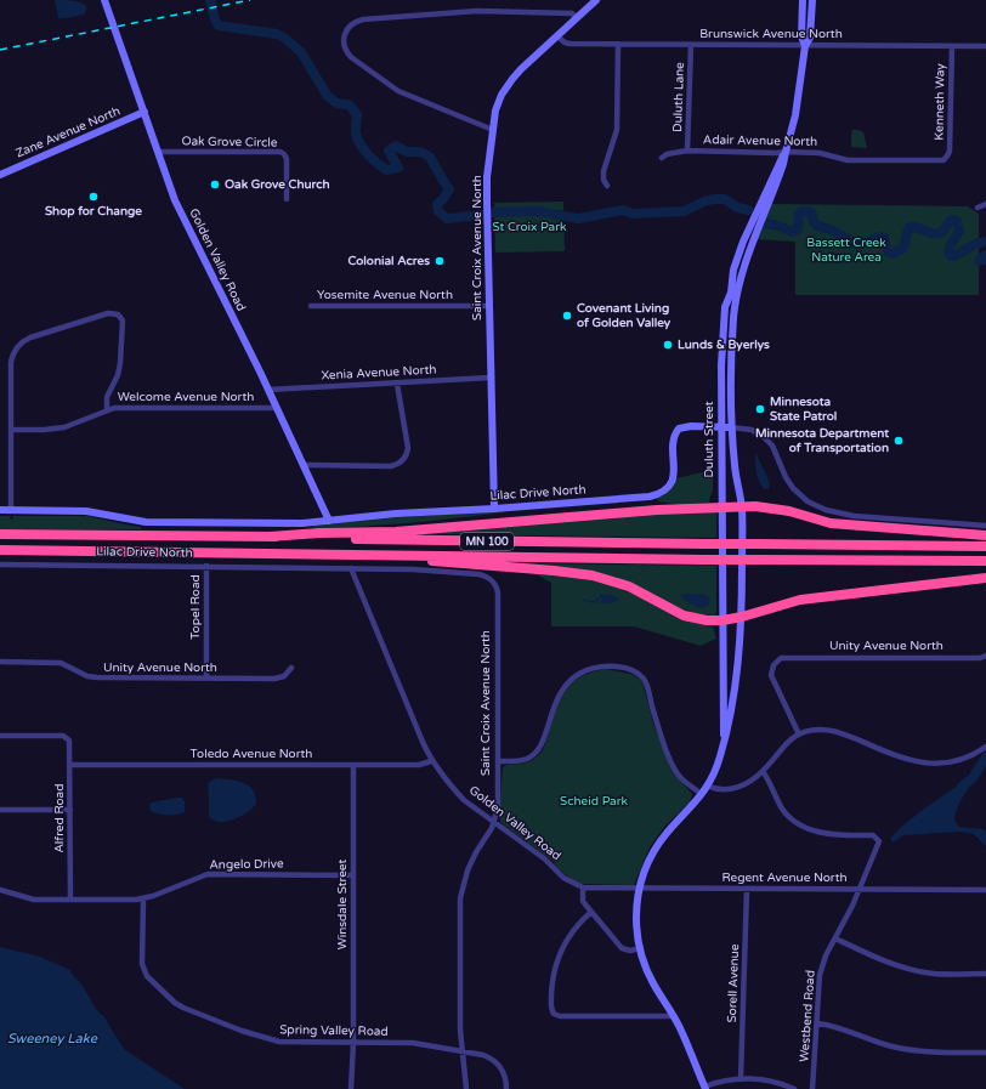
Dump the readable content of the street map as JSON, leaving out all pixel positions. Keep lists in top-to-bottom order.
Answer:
{
  "streets": {
    "highway": ["MN 100"],
    "street": [
      "Brunswick Avenue North",
      "Duluth Lane",
      "Kenneth Way",
      "Zane Avenue North",
      "Adair Avenue North",
      "Oak Grove Circle",
      "Saint Croix Avenue North",
      "Golden Valley Road",
      "Yosemite Avenue North",
      "Xenia Avenue North",
      "Welcome Avenue North",
      "Duluth Street",
      "Lilac Drive North",
      "Topel Road",
      "Unity Avenue North",
      "Toledo Avenue North",
      "Alfred Road",
      "Angelo Drive",
      "Regent Avenue North",
      "Winsdale Street",
      "Sorell Avenue",
      "Westbend Road",
      "Spring Valley Road"
    ]
  },
  "crossings": [
    ["Brunswick Avenue North", "Duluth Lane"],
    ["Brunswick Avenue North", "Kenneth Way"],
    ["Brunswick Avenue North", "Saint Croix Avenue North"],
    ["Brunswick Avenue North", "Duluth Street"],
    ["Duluth Lane", "Adair Avenue North"],
    ["Kenneth Way", "Adair Avenue North"],
    ["Zane Avenue North", "Golden Valley Road"],
    ["Adair Avenue North", "Duluth Street"],
    ["Oak Grove Circle", "Golden Valley Road"],
    ["Saint Croix Avenue North", "Golden Valley Road"],
    ["Saint Croix Avenue North", "Yosemite Avenue North"],
    ["Saint Croix Avenue North", "Xenia Avenue North"],
    ["Saint Croix Avenue North", "Lilac Drive North"],
    ["Saint Croix Avenue North", "Spring Valley Road"],
    ["Golden Valley Road", "Xenia Avenue North"],
    ["Golden Valley Road", "Welcome Avenue North"],
    ["Golden Valley Road", "Lilac Drive North"],
    ["Golden Valley Road", "Toledo Avenue North"],
    ["Golden Valley Road", "Regent Avenue North"],
    ["Duluth Street", "Lilac Drive North"],
    ["Duluth Street", "Regent Avenue North"],
    ["Lilac Drive North", "Topel Road"],
    ["Topel Road", "Unity Avenue North"],
    ["Toledo Avenue North", "Alfred Road"],
    ["Toledo Avenue North", "Winsdale Street"],
    ["Alfred Road", "Angelo Drive"],
    ["Angelo Drive", "Winsdale Street"],
    ["Angelo Drive", "Spring Valley Road"],
    ["Regent Avenue North", "Sorell Avenue"],
    ["Regent Avenue North", "Westbend Road"],
    ["Winsdale Street", "Spring Valley Road"]
  ],
  "water": ["Sweeney Lake"],
  "parks": ["St Croix Park", "Bassett Creek Nature Area", "Scheid Park"],
  "places": [
    "Oak Grove Church",
    "Shop for Change",
    "Colonial Acres",
    "Covenant Living of Golden Valley",
    "Lunds & Byerlys",
    "Minnesota State Patrol",
    "Minnesota Department of Transportation"
  ]
}
